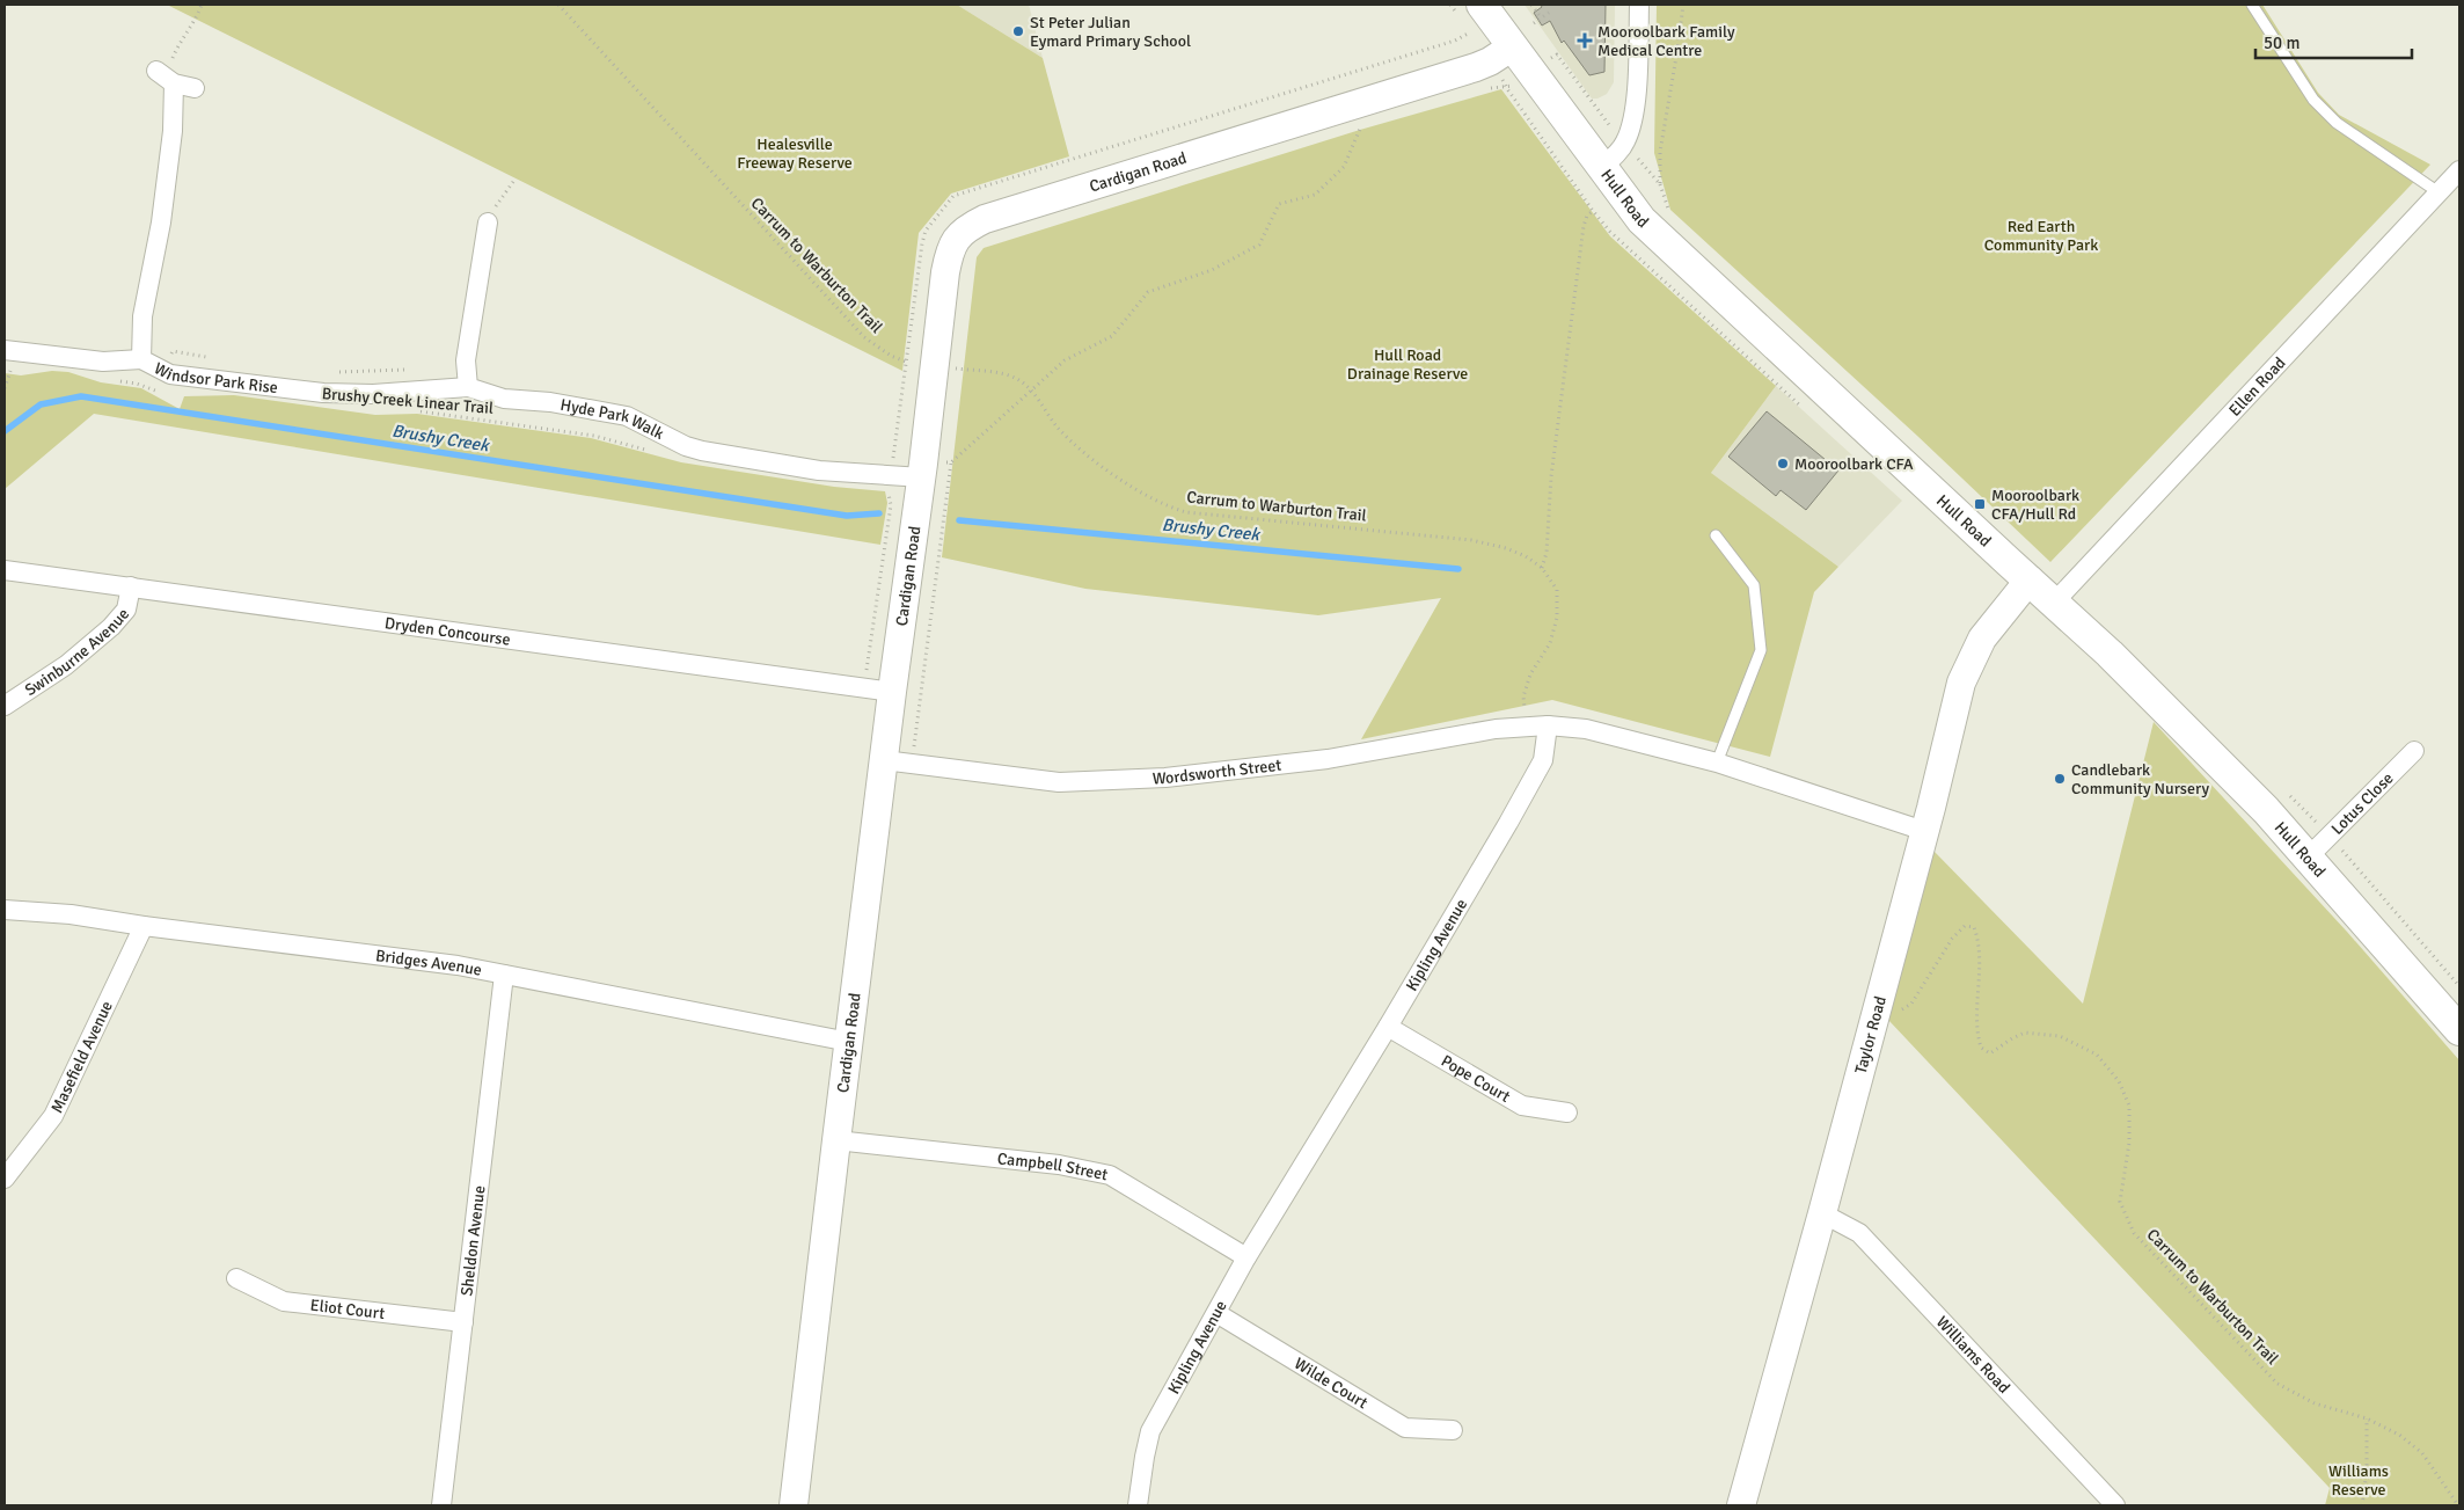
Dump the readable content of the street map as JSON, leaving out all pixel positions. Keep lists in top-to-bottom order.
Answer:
{
  "streets": {
    "main road": ["Hull Road"],
    "street": [
      "Cardigan Road",
      "Windsor Park Rise",
      "Ellen Road",
      "Hyde Park Walk",
      "Dryden Concourse",
      "Swinburne Avenue",
      "Wordsworth Street",
      "Lotus Close",
      "Kipling Avenue",
      "Bridges Avenue",
      "Taylor Road",
      "Masefield Avenue",
      "Pope Court",
      "Campbell Street",
      "Sheldon Avenue",
      "Eliot Court",
      "Williams Road",
      "Wilde Court"
    ],
    "path": ["Carrum to Warburton Trail", "Brushy Creek Linear Trail"]
  },
  "crossings": [
    ["Cardigan Road", "Hull Road"],
    ["Cardigan Road", "Carrum to Warburton Trail"],
    ["Cardigan Road", "Hyde Park Walk"],
    ["Cardigan Road", "Dryden Concourse"],
    ["Cardigan Road", "Wordsworth Street"],
    ["Cardigan Road", "Bridges Avenue"],
    ["Cardigan Road", "Campbell Street"],
    ["Hull Road", "Ellen Road"],
    ["Hull Road", "Lotus Close"],
    ["Hull Road", "Taylor Road"],
    ["Carrum to Warburton Trail", "Wordsworth Street"],
    ["Windsor Park Rise", "Hyde Park Walk"],
    ["Dryden Concourse", "Swinburne Avenue"],
    ["Wordsworth Street", "Kipling Avenue"],
    ["Kipling Avenue", "Pope Court"],
    ["Kipling Avenue", "Campbell Street"],
    ["Kipling Avenue", "Wilde Court"],
    ["Bridges Avenue", "Masefield Avenue"],
    ["Bridges Avenue", "Sheldon Avenue"],
    ["Taylor Road", "Williams Road"],
    ["Sheldon Avenue", "Eliot Court"]
  ],
  "water": ["Brushy Creek"],
  "parks": [
    "Healesville Freeway Reserve",
    "Red Earth Community Park",
    "Hull Road Drainage Reserve",
    "Williams Reserve"
  ],
  "places": {
    "other": ["St Peter Julian Eymard Primary School", "Mooroolbark CFA", "Candlebark Community Nursery"],
    "health": ["Mooroolbark Family Medical Centre"],
    "transit": ["Mooroolbark CFA/Hull Rd"]
  },
  "scale_bar": "50 m"
}
